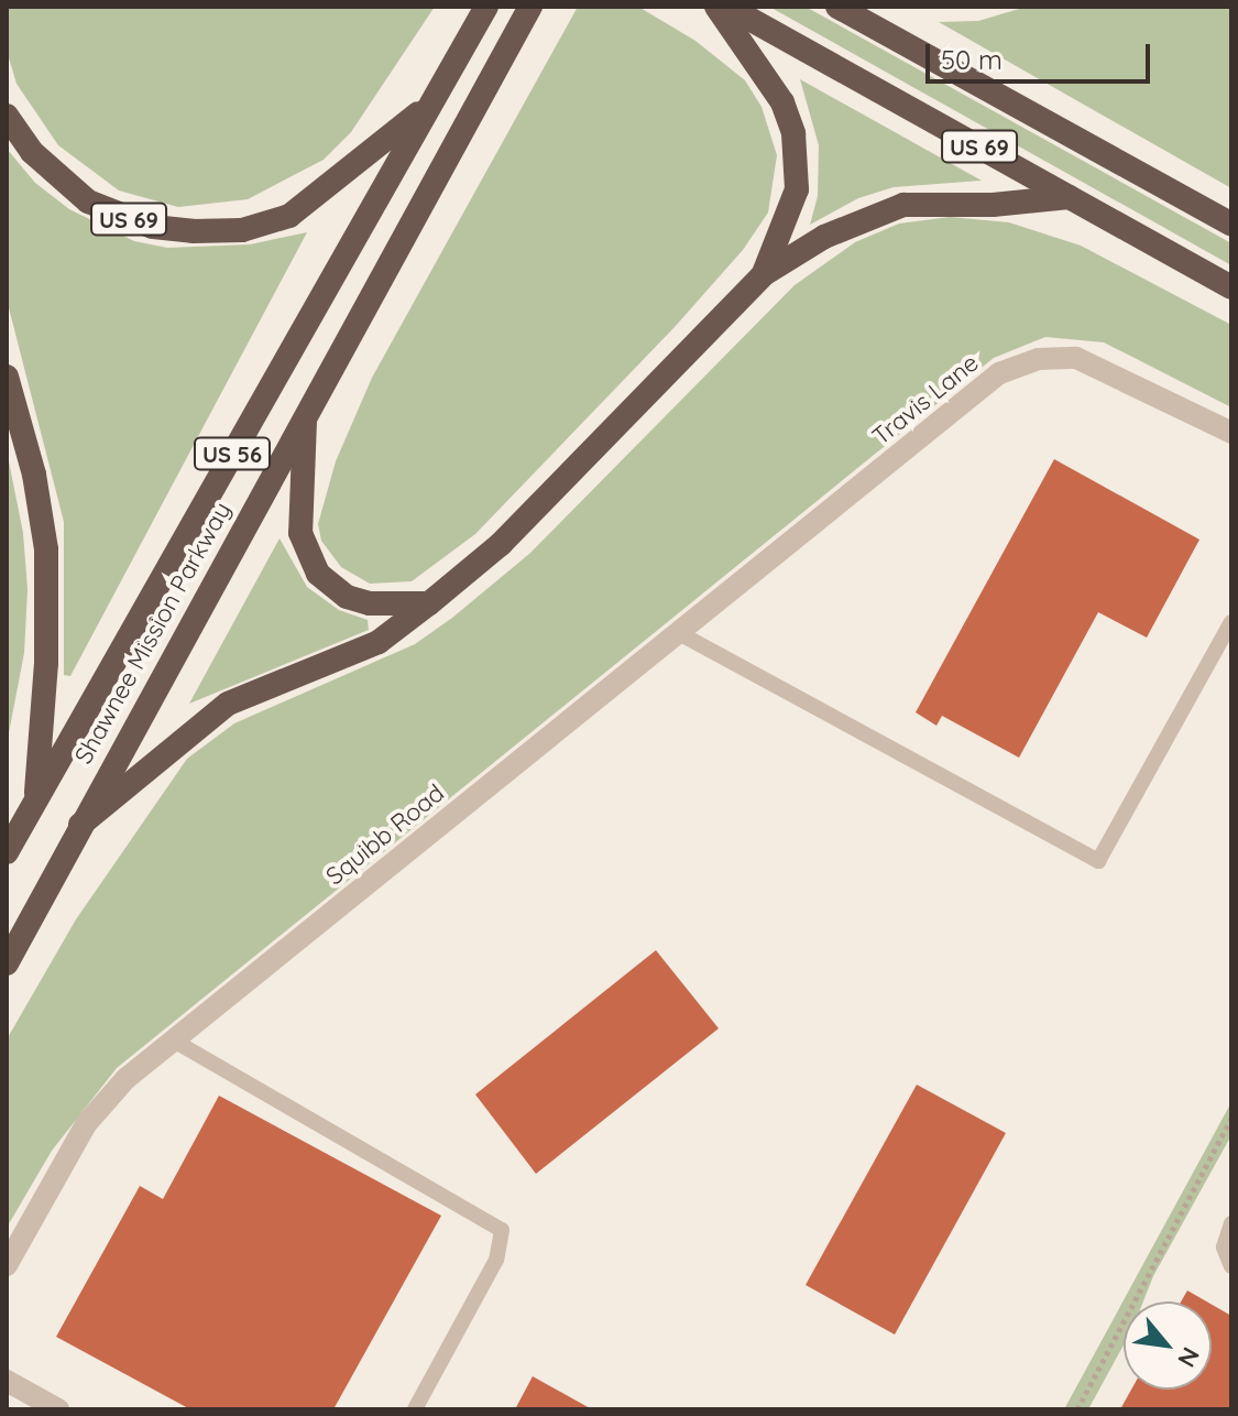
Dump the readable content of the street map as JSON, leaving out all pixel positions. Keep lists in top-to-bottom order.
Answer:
{
  "streets": {
    "highway": ["US 69", "US 56", "Shawnee Mission Parkway"],
    "street": ["Travis Lane", "Squibb Road"]
  },
  "crossings": [
    ["US 69", "Shawnee Mission Parkway"],
    ["Travis Lane", "Squibb Road"]
  ],
  "scale_bar": "50 m",
  "north": "bottom right"
}
